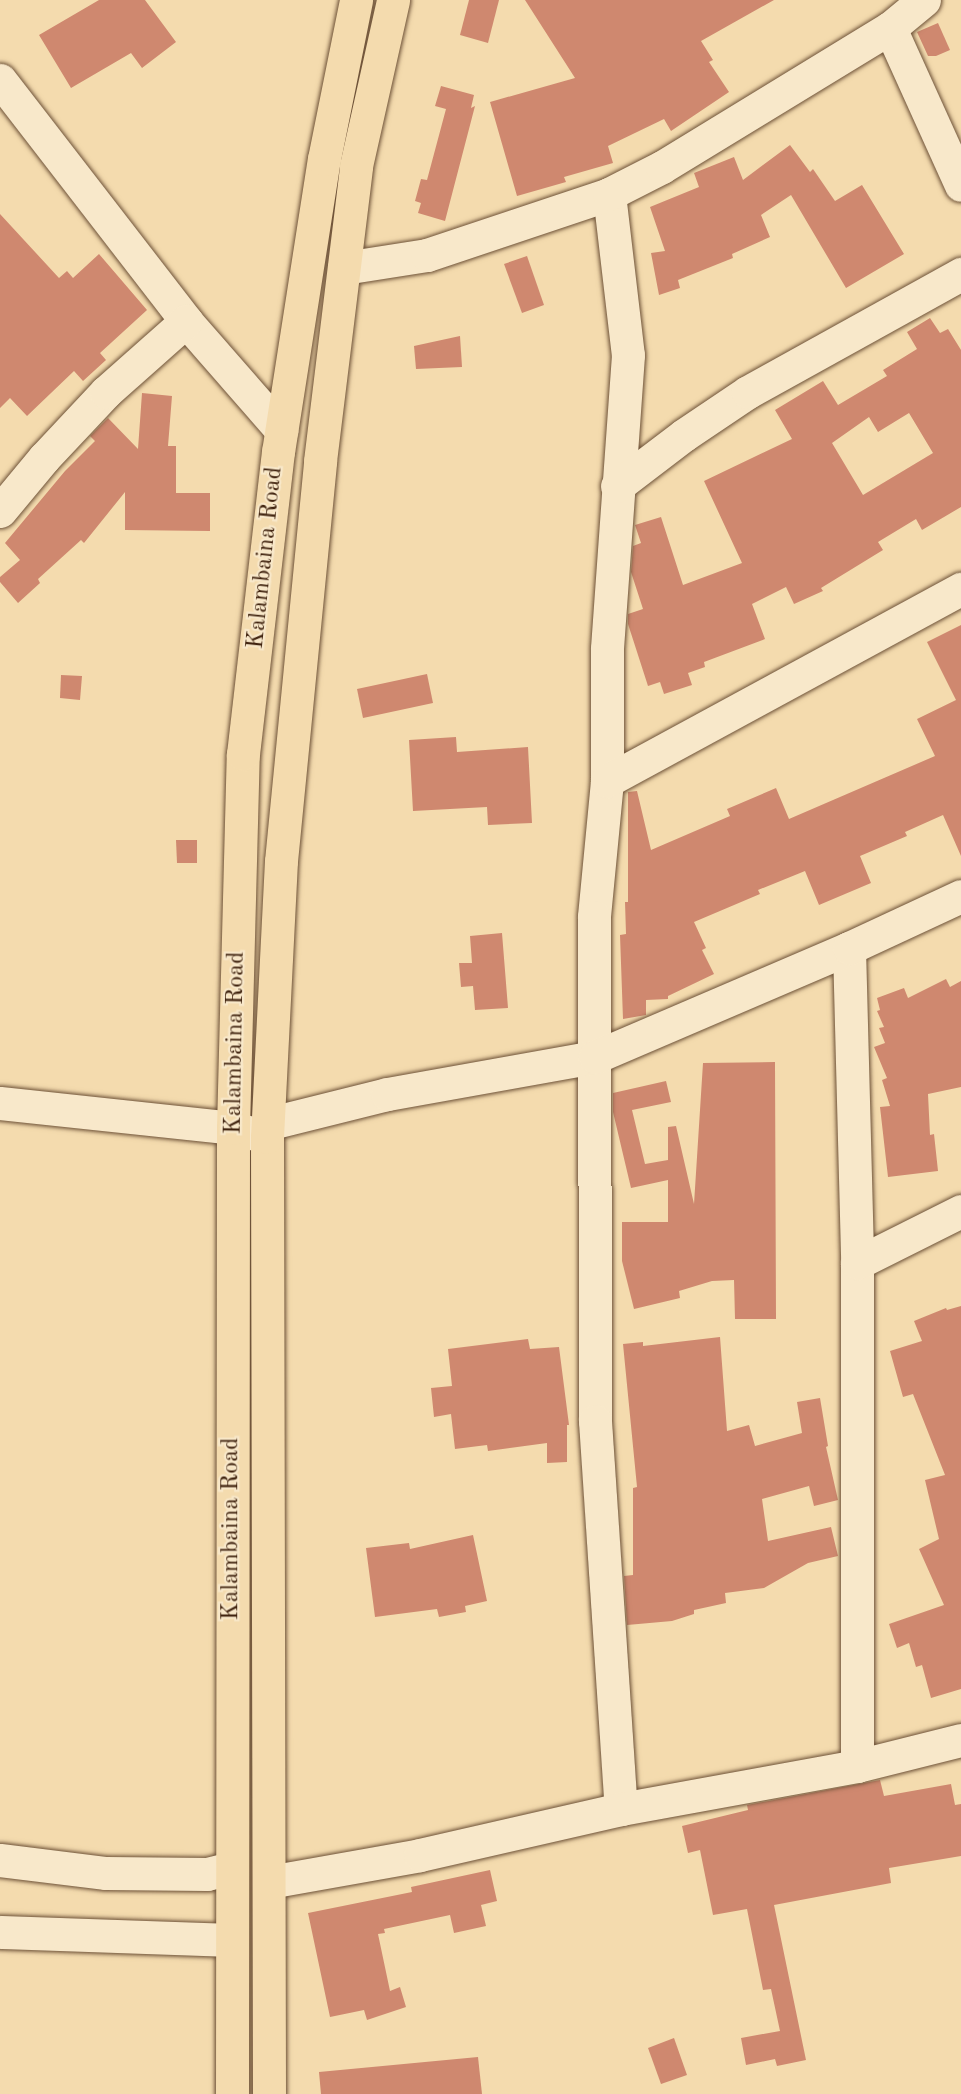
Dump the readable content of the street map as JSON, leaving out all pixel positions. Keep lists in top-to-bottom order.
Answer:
{
  "streets": {
    "main road": ["Kalambaina Road"]
  }
}
